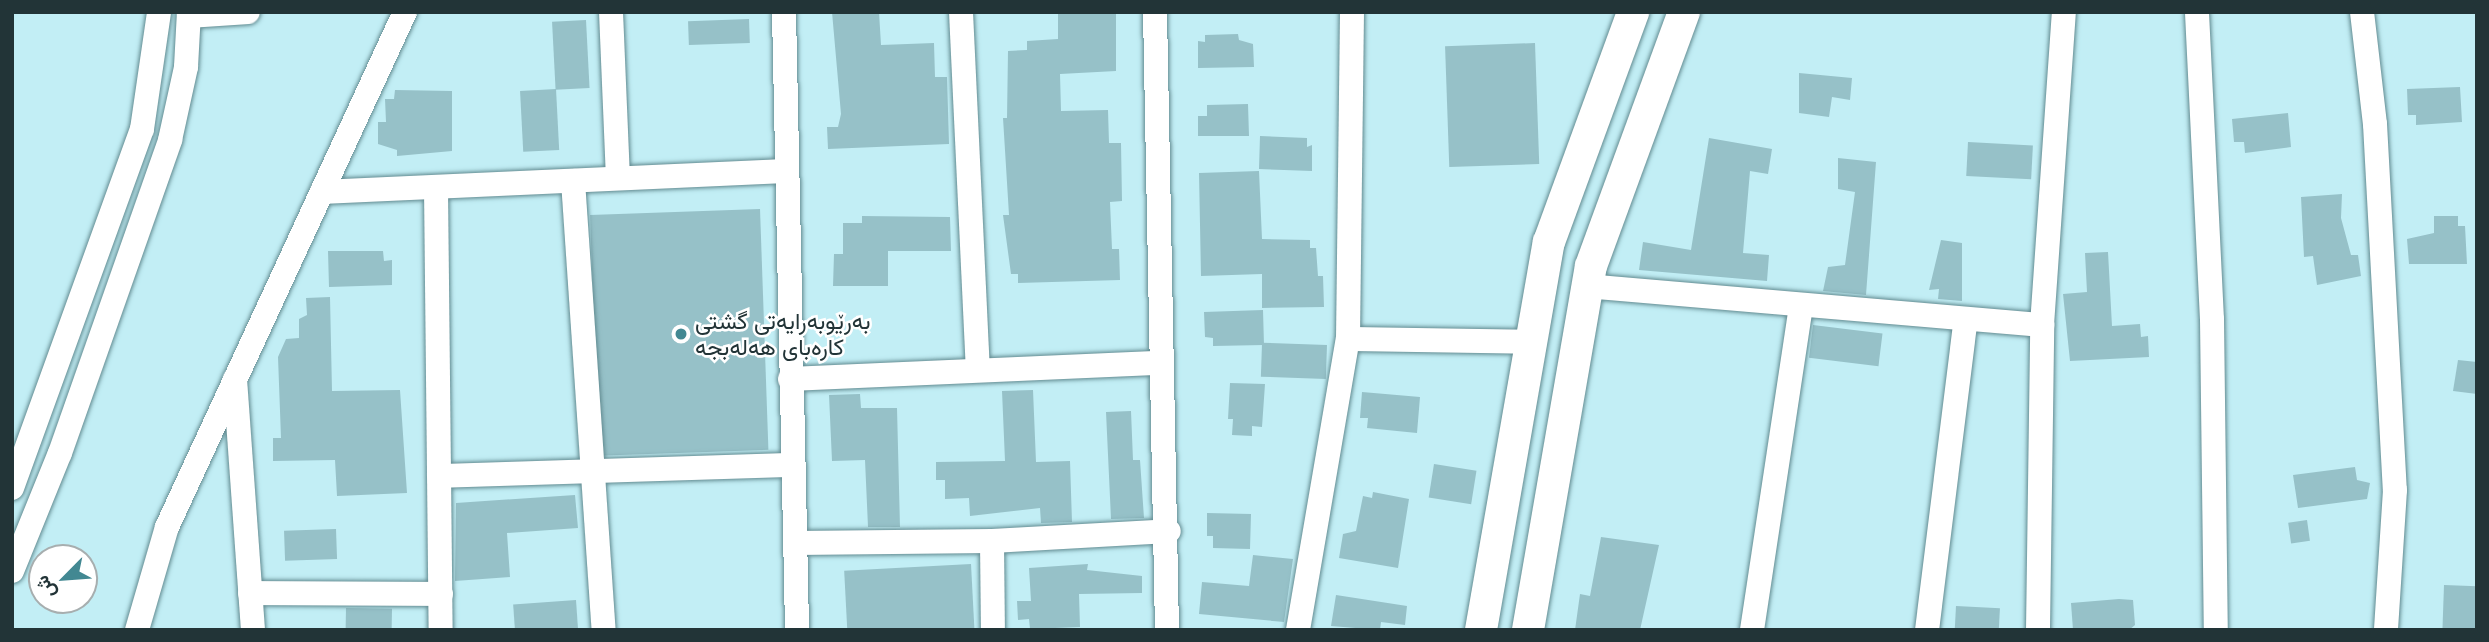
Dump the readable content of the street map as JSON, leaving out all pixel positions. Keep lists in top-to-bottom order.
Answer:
{
  "places": ["بەرێوبەرایەتی گشتی کارەبای هەلەبجە"],
  "north": "bottom left"
}
